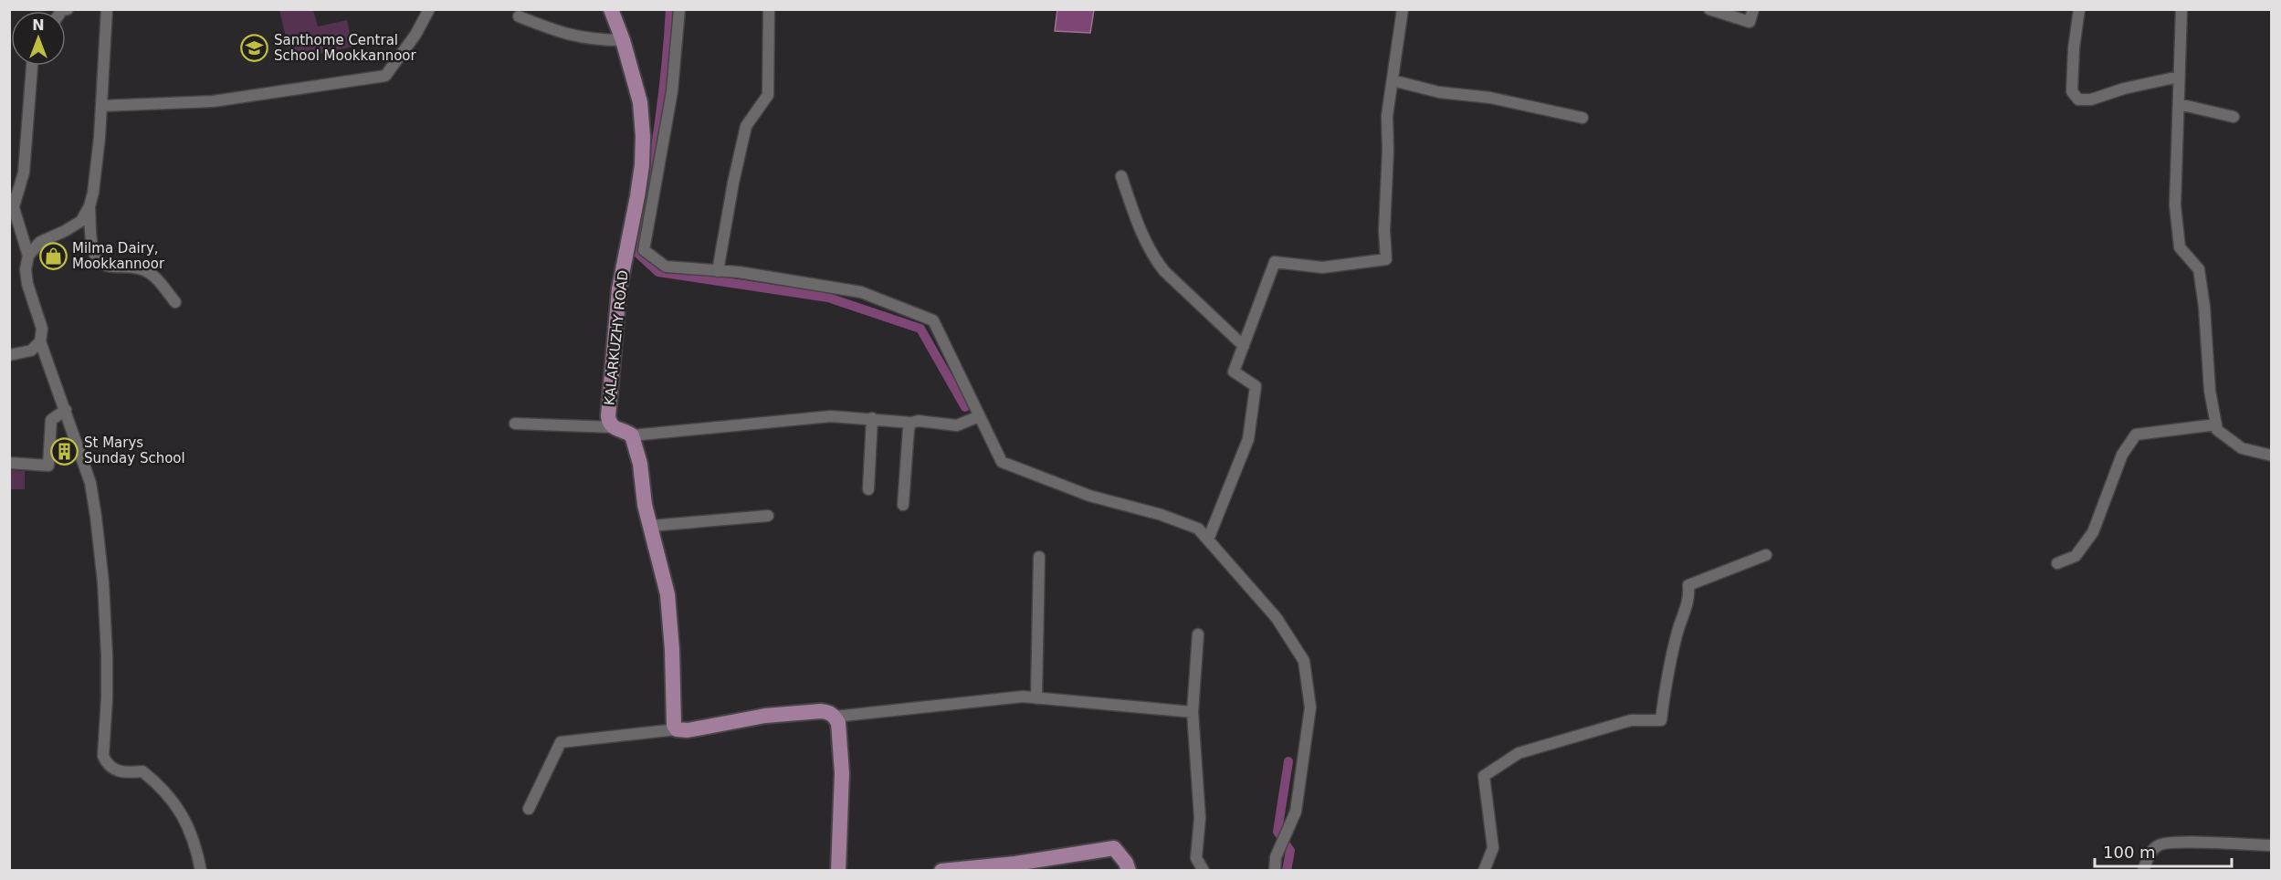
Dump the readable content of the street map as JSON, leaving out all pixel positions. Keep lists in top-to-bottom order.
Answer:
{
  "streets": {
    "main road": ["KALARKUZHY ROAD"]
  },
  "places": {
    "school or university": ["Santhome Central School Mookkannoor"],
    "shop": ["Milma Dairy, Mookkannoor"],
    "building": ["St Marys Sunday School"]
  },
  "scale_bar": "100 m",
  "north": "top"
}
